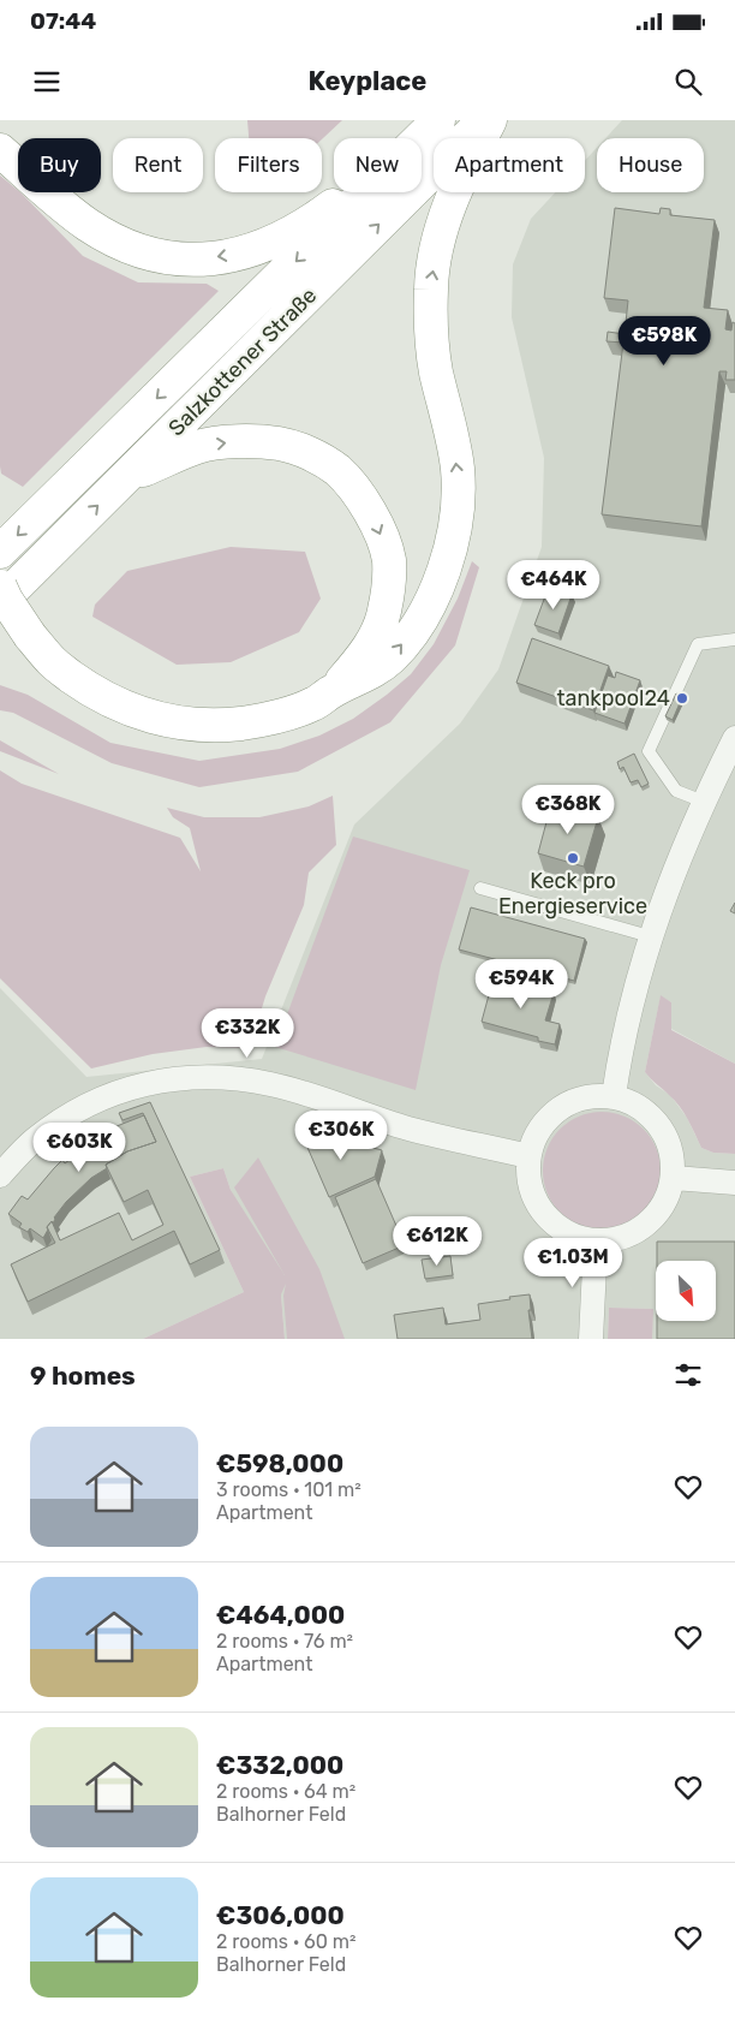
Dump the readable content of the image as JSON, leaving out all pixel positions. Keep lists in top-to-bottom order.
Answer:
{
  "streets": {
    "highway": ["Salzkottener Straße"]
  },
  "places": ["tankpool24", "Keck pro Energieservice"],
  "north": "bottom right",
  "page": {
    "status": "07:44",
    "header": "Keyplace",
    "chip": [
      "Buy",
      "Rent",
      "Filters",
      "New",
      "Apartment",
      "House"
    ],
    "price": [
      "€598K",
      "€464K",
      "€368K",
      "€594K",
      "€332K",
      "€306K",
      "€603K",
      "€612K",
      "€1.03M"
    ],
    "heading": "9 homes",
    "list": [
      {
        "name": "€598,000",
        "note": "3 rooms · 101 m² · Apartment"
      },
      {
        "name": "€464,000",
        "note": "2 rooms · 76 m² · Apartment"
      },
      {
        "name": "€332,000",
        "note": "2 rooms · 64 m² · Balhorner Feld"
      },
      {
        "name": "€306,000",
        "note": "2 rooms · 60 m² · Balhorner Feld"
      }
    ]
  }
}
